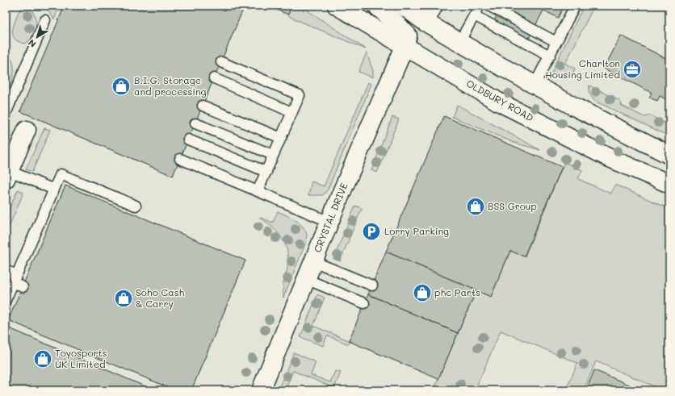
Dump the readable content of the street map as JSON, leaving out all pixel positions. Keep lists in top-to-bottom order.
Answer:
{
  "streets": {
    "main road": ["OLDBURY ROAD", "CRYSTAL DRIVE"]
  },
  "crossings": [
    ["OLDBURY ROAD", "CRYSTAL DRIVE"]
  ],
  "places": {
    "office": ["Charlton Housing Limited"],
    "shop": [
      "B.I.G. Storage and processing",
      "BSS Group",
      "phc Parts",
      "Soho Cash & Carry",
      "Toyosports UK Limited"
    ],
    "parking": ["Lorry Parking"]
  },
  "north": "bottom left"
}
